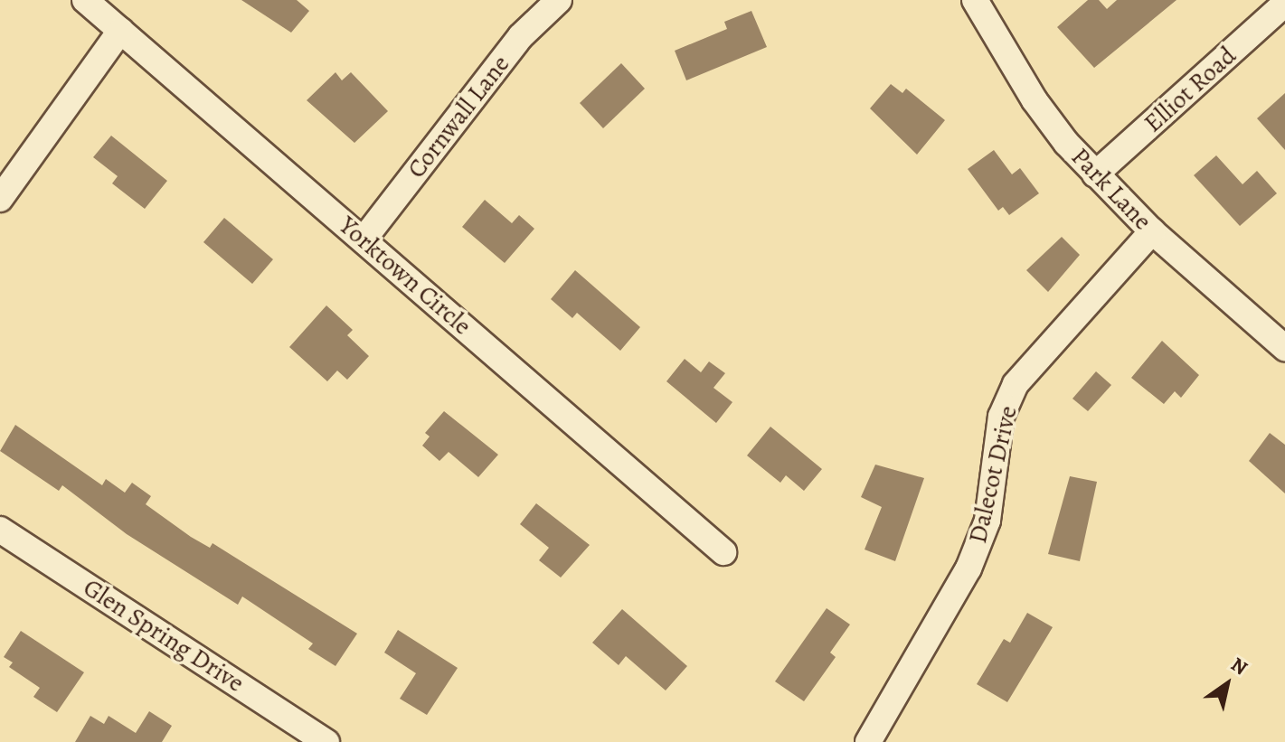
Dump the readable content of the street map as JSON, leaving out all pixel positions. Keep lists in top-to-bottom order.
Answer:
{
  "streets": {
    "street": [
      "Elliot Road",
      "Cornwall Lane",
      "Park Lane",
      "Yorktown Circle",
      "Dalecot Drive",
      "Glen Spring Drive"
    ]
  },
  "crossings": [
    ["Elliot Road", "Park Lane"],
    ["Cornwall Lane", "Yorktown Circle"],
    ["Park Lane", "Dalecot Drive"]
  ],
  "north": "top right"
}
